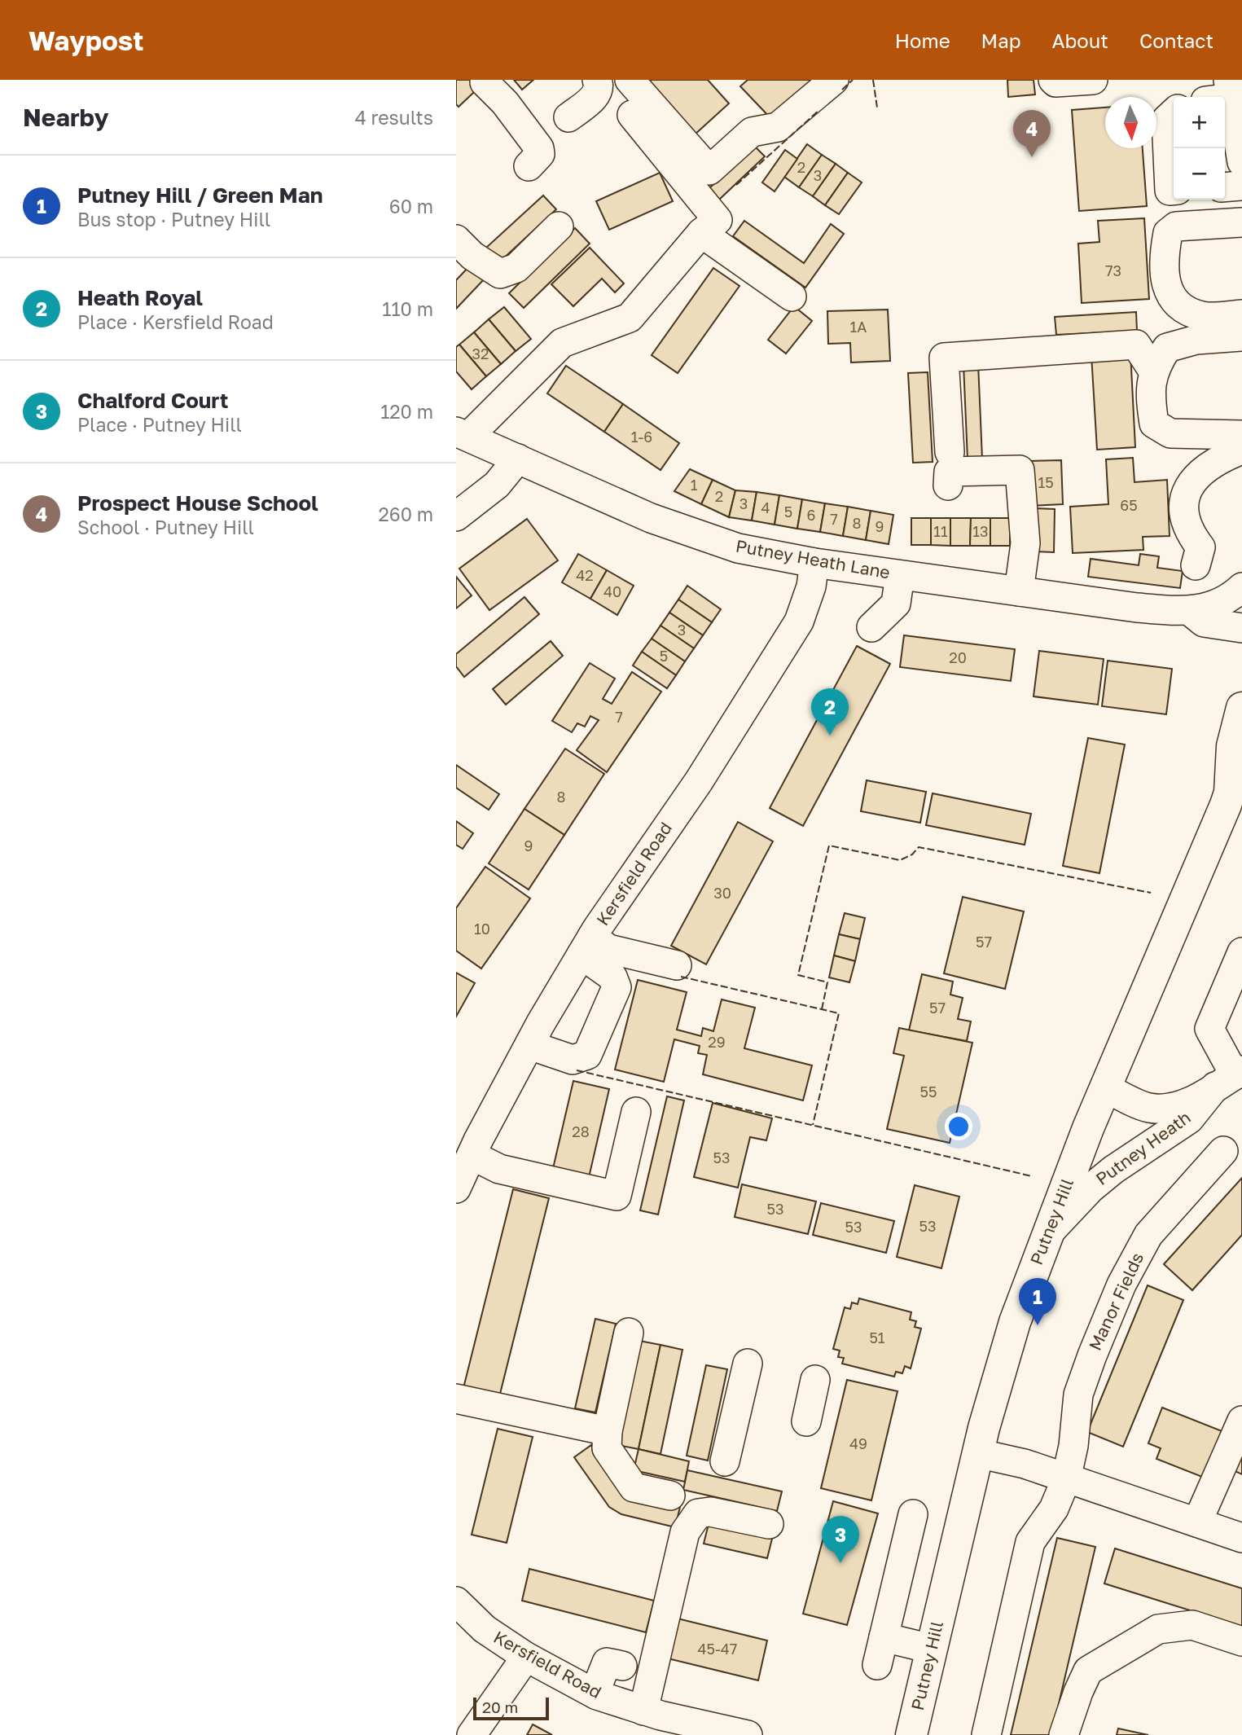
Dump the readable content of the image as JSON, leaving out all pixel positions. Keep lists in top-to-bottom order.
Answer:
{
  "streets": {
    "main road": ["Putney Hill"],
    "street": [
      "Putney Heath Lane",
      "Kersfield Road",
      "Putney Heath",
      "Manor Fields"
    ]
  },
  "crossings": [
    ["Putney Heath Lane", "Kersfield Road"],
    ["Putney Heath", "Putney Hill"]
  ],
  "house_numbers": [
    "2",
    "3",
    "73",
    "1A",
    "32",
    "1-6",
    "15",
    "1",
    "2",
    "3",
    "65",
    "4",
    "5",
    "6",
    "7",
    "8",
    "9",
    "11",
    "13",
    "42",
    "40",
    "3",
    "5",
    "20",
    "7",
    "8",
    "9",
    "30",
    "10",
    "57",
    "57",
    "29",
    "55",
    "28",
    "53",
    "53",
    "53",
    "53",
    "51",
    "49",
    "45-47"
  ],
  "scale_bar": "20 m",
  "north": "bottom",
  "page": {
    "header": "Waypost",
    "nav": [
      "Home",
      "Map",
      "About",
      "Contact"
    ],
    "heading": ["Nearby", "4 results"],
    "map_buttons": ["+", "−"],
    "pins": [
      "4",
      "2",
      "1",
      "3"
    ],
    "list": [
      {
        "mark": "1",
        "name": "Putney Hill / Green Man",
        "note": "Bus stop · Putney Hill",
        "value": "60 m"
      },
      {
        "mark": "2",
        "name": "Heath Royal",
        "note": "Place · Kersfield Road",
        "value": "110 m"
      },
      {
        "mark": "3",
        "name": "Chalford Court",
        "note": "Place · Putney Hill",
        "value": "120 m"
      },
      {
        "mark": "4",
        "name": "Prospect House School",
        "note": "School · Putney Hill",
        "value": "260 m"
      }
    ],
    "scale": "20 m"
  }
}
